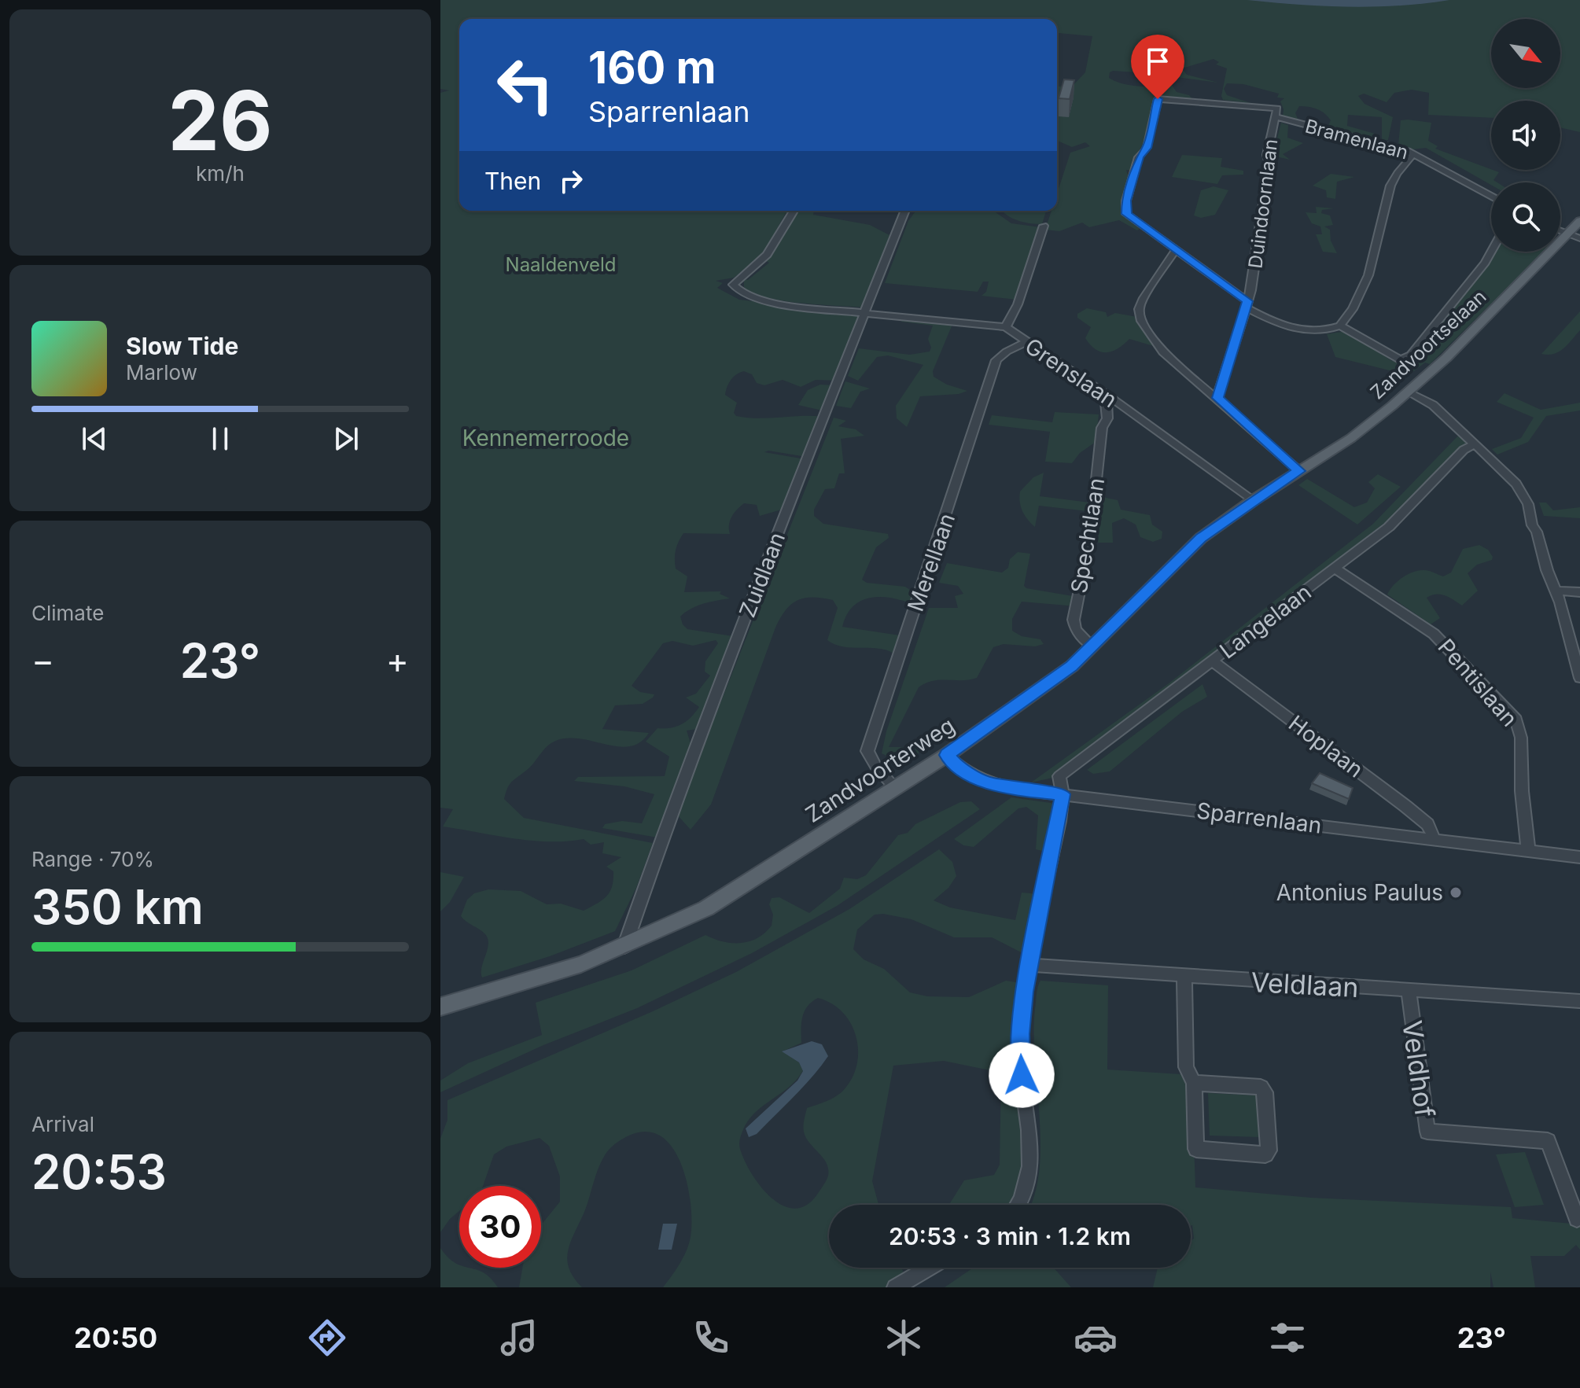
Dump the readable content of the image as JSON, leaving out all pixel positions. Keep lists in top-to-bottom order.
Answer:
{
  "streets": {
    "main road": ["Zandvoortselaan", "Zandvoorterweg"],
    "street": [
      "Bramenlaan",
      "Duindoornlaan",
      "Grenslaan",
      "Spechtlaan",
      "Merellaan",
      "Zuidlaan",
      "Langelaan",
      "Pentislaan",
      "Hoplaan",
      "Sparrenlaan",
      "Veldlaan",
      "Veldhof"
    ]
  },
  "crossings": [
    ["Bramenlaan", "Duindoornlaan"],
    ["Zandvoortselaan", "Zandvoorterweg"],
    ["Grenslaan", "Spechtlaan"],
    ["Grenslaan", "Merellaan"],
    ["Grenslaan", "Zuidlaan"],
    ["Grenslaan", "Zandvoorterweg"],
    ["Spechtlaan", "Zandvoorterweg"],
    ["Merellaan", "Zandvoorterweg"],
    ["Zuidlaan", "Zandvoorterweg"],
    ["Langelaan", "Pentislaan"],
    ["Langelaan", "Hoplaan"],
    ["Langelaan", "Sparrenlaan"],
    ["Pentislaan", "Sparrenlaan"],
    ["Hoplaan", "Sparrenlaan"],
    ["Zandvoorterweg", "Sparrenlaan"],
    ["Veldlaan", "Veldhof"]
  ],
  "parks": ["Naaldenveld", "Kennemerroode"],
  "places": ["Antonius Paulus"],
  "north": "bottom right",
  "page": {
    "tile": [
      ["26", "km/h"],
      "Climate",
      ["Range · 70%", "350 km"],
      ["Arrival", "20:53"]
    ],
    "turn": ["160 m", "Sparrenlaan"],
    "then": "Then",
    "song": ["Slow Tide", "Marlow"],
    "heat": ["−", "23°", "+"],
    "limit": "30",
    "trip": "20:53 · 3 min · 1.2 km",
    "tabs": ["20:50", "23°"]
  }
}
